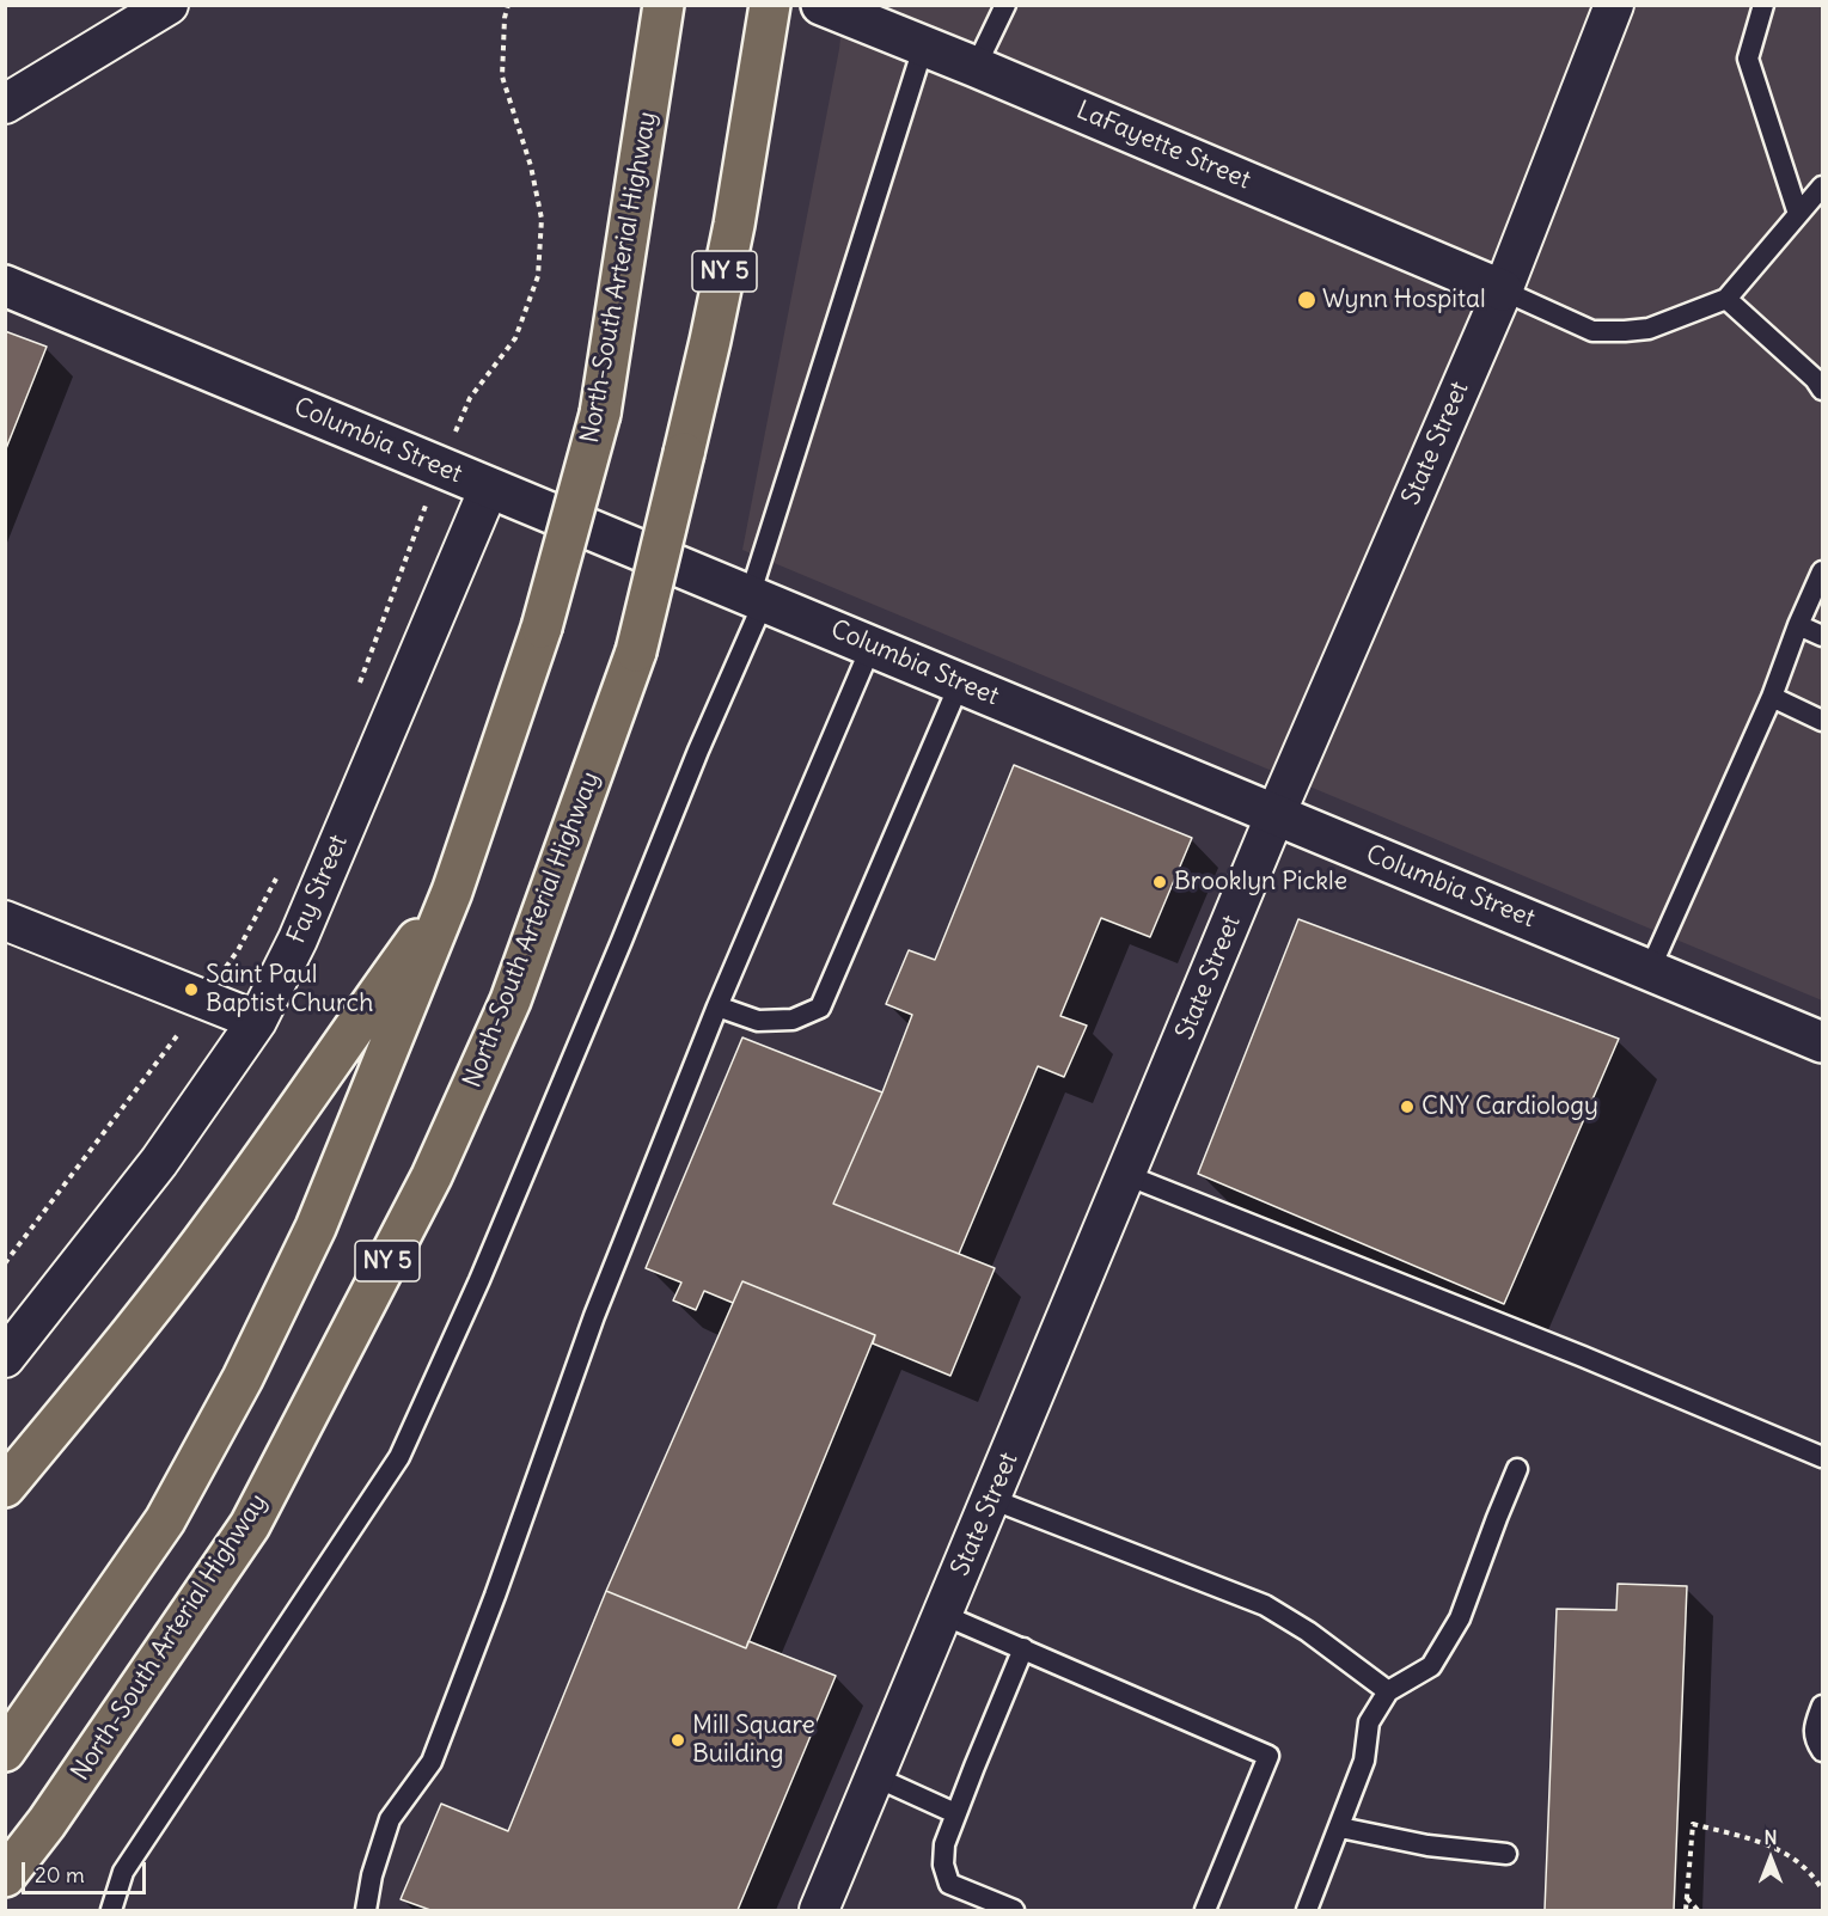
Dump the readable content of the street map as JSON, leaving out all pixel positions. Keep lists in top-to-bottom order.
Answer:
{
  "streets": {
    "highway": ["NY 5", "North-South Arterial Highway"],
    "street": [
      "LaFayette Street",
      "Columbia Street",
      "State Street",
      "Fay Street"
    ]
  },
  "crossings": [
    ["LaFayette Street", "State Street"],
    ["Columbia Street", "State Street"],
    ["Columbia Street", "Fay Street"]
  ],
  "places": [
    "Wynn Hospital",
    "Brooklyn Pickle",
    "Saint Paul Baptist Church",
    "CNY Cardiology",
    "Mill Square Building"
  ],
  "scale_bar": "20 m",
  "north": "top"
}
